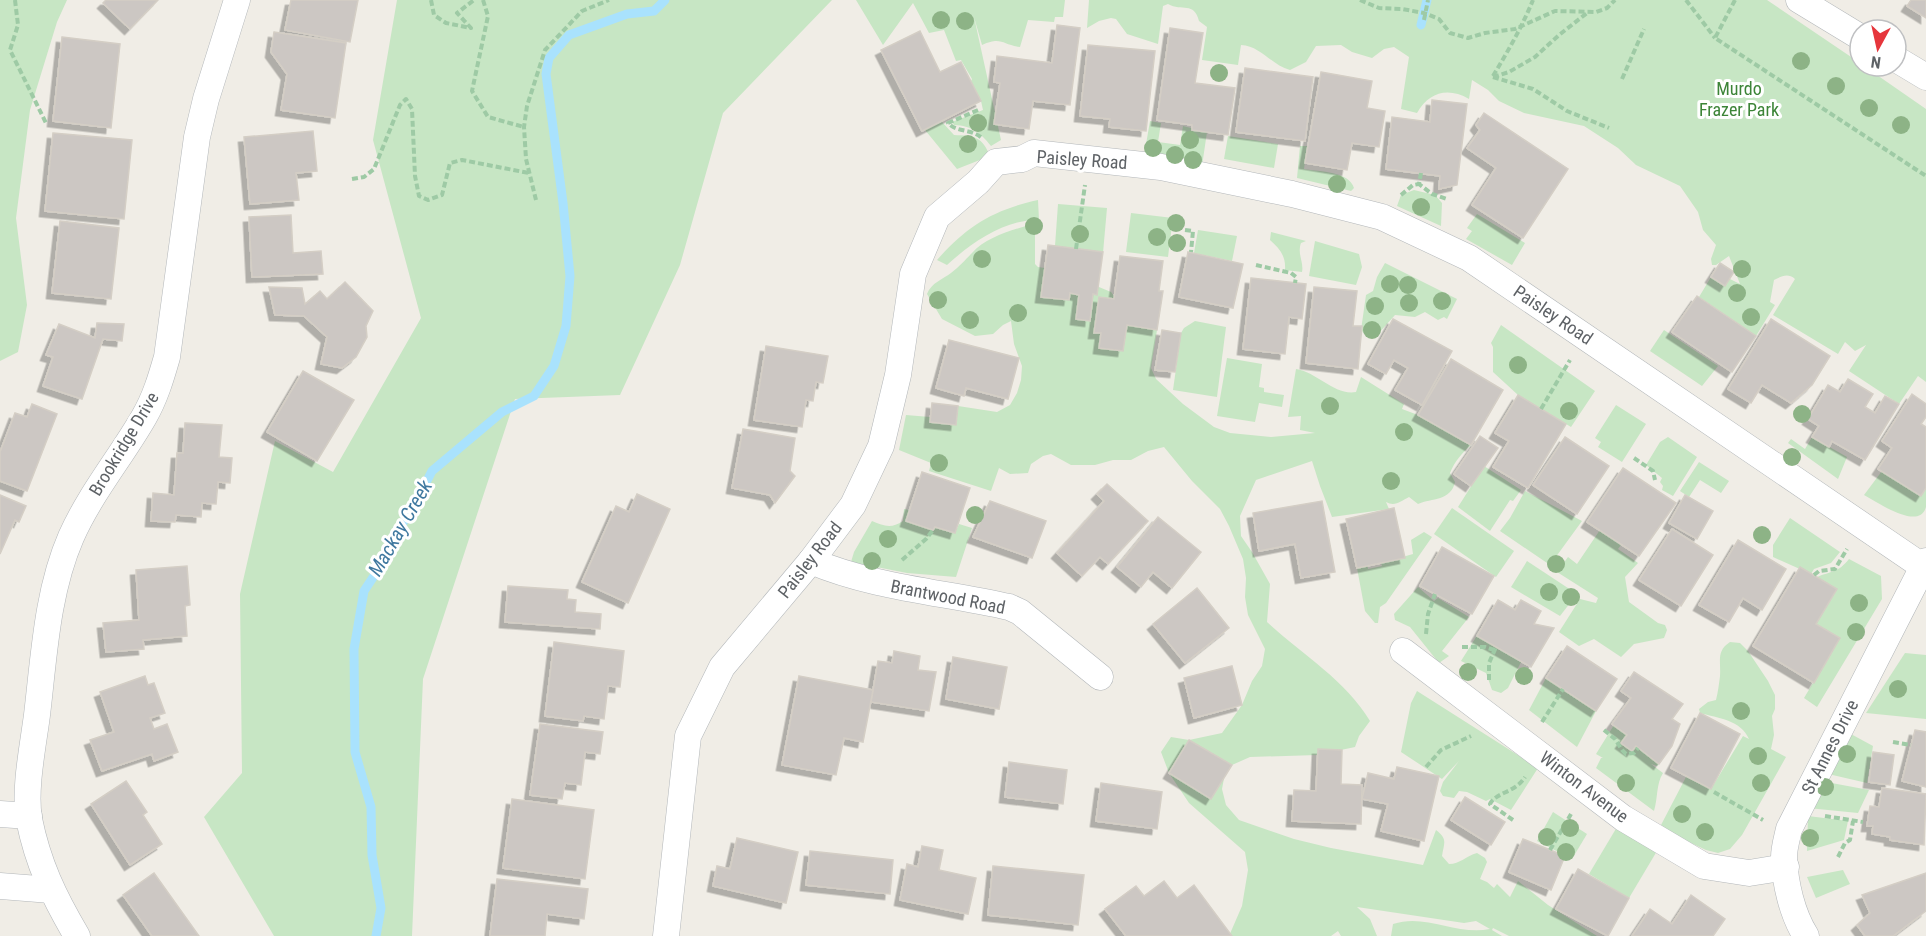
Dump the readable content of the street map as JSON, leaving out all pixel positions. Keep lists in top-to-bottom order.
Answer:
{
  "streets": {
    "street": [
      "Paisley Road",
      "Brookridge Drive",
      "Brantwood Road",
      "St Annes Drive",
      "Winton Avenue"
    ]
  },
  "crossings": [
    ["Paisley Road", "Brantwood Road"],
    ["Paisley Road", "St Annes Drive"],
    ["St Annes Drive", "Winton Avenue"]
  ],
  "water": ["Mackay Creek"],
  "parks": ["Murdo Frazer Park"],
  "north": "bottom"
}
